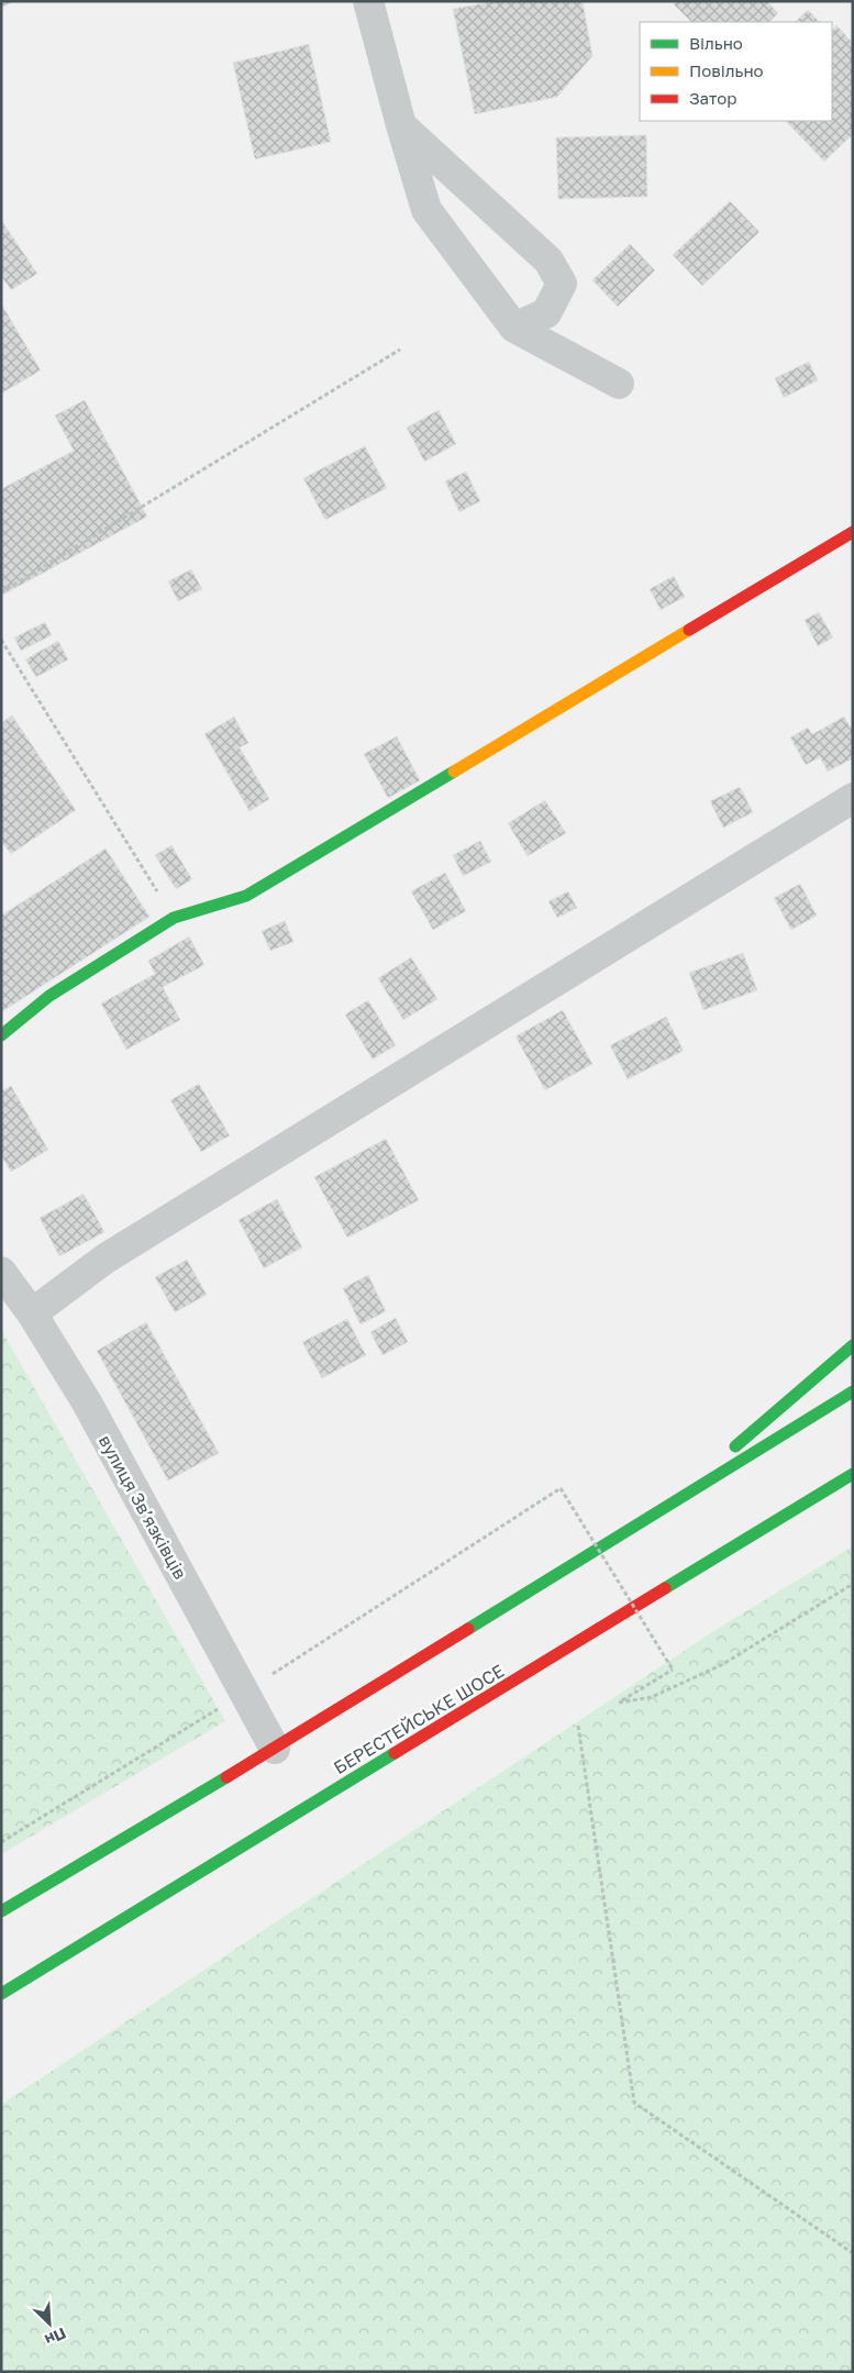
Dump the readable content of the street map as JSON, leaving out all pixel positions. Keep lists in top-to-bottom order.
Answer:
{
  "streets": {
    "main road": ["БЕРЕСТЕЙСЬКЕ ШОСЕ"],
    "street": ["вулиця Звʼязківців"]
  },
  "legend": ["Вільно", "Повільно", "Затор"],
  "north": "bottom right"
}
